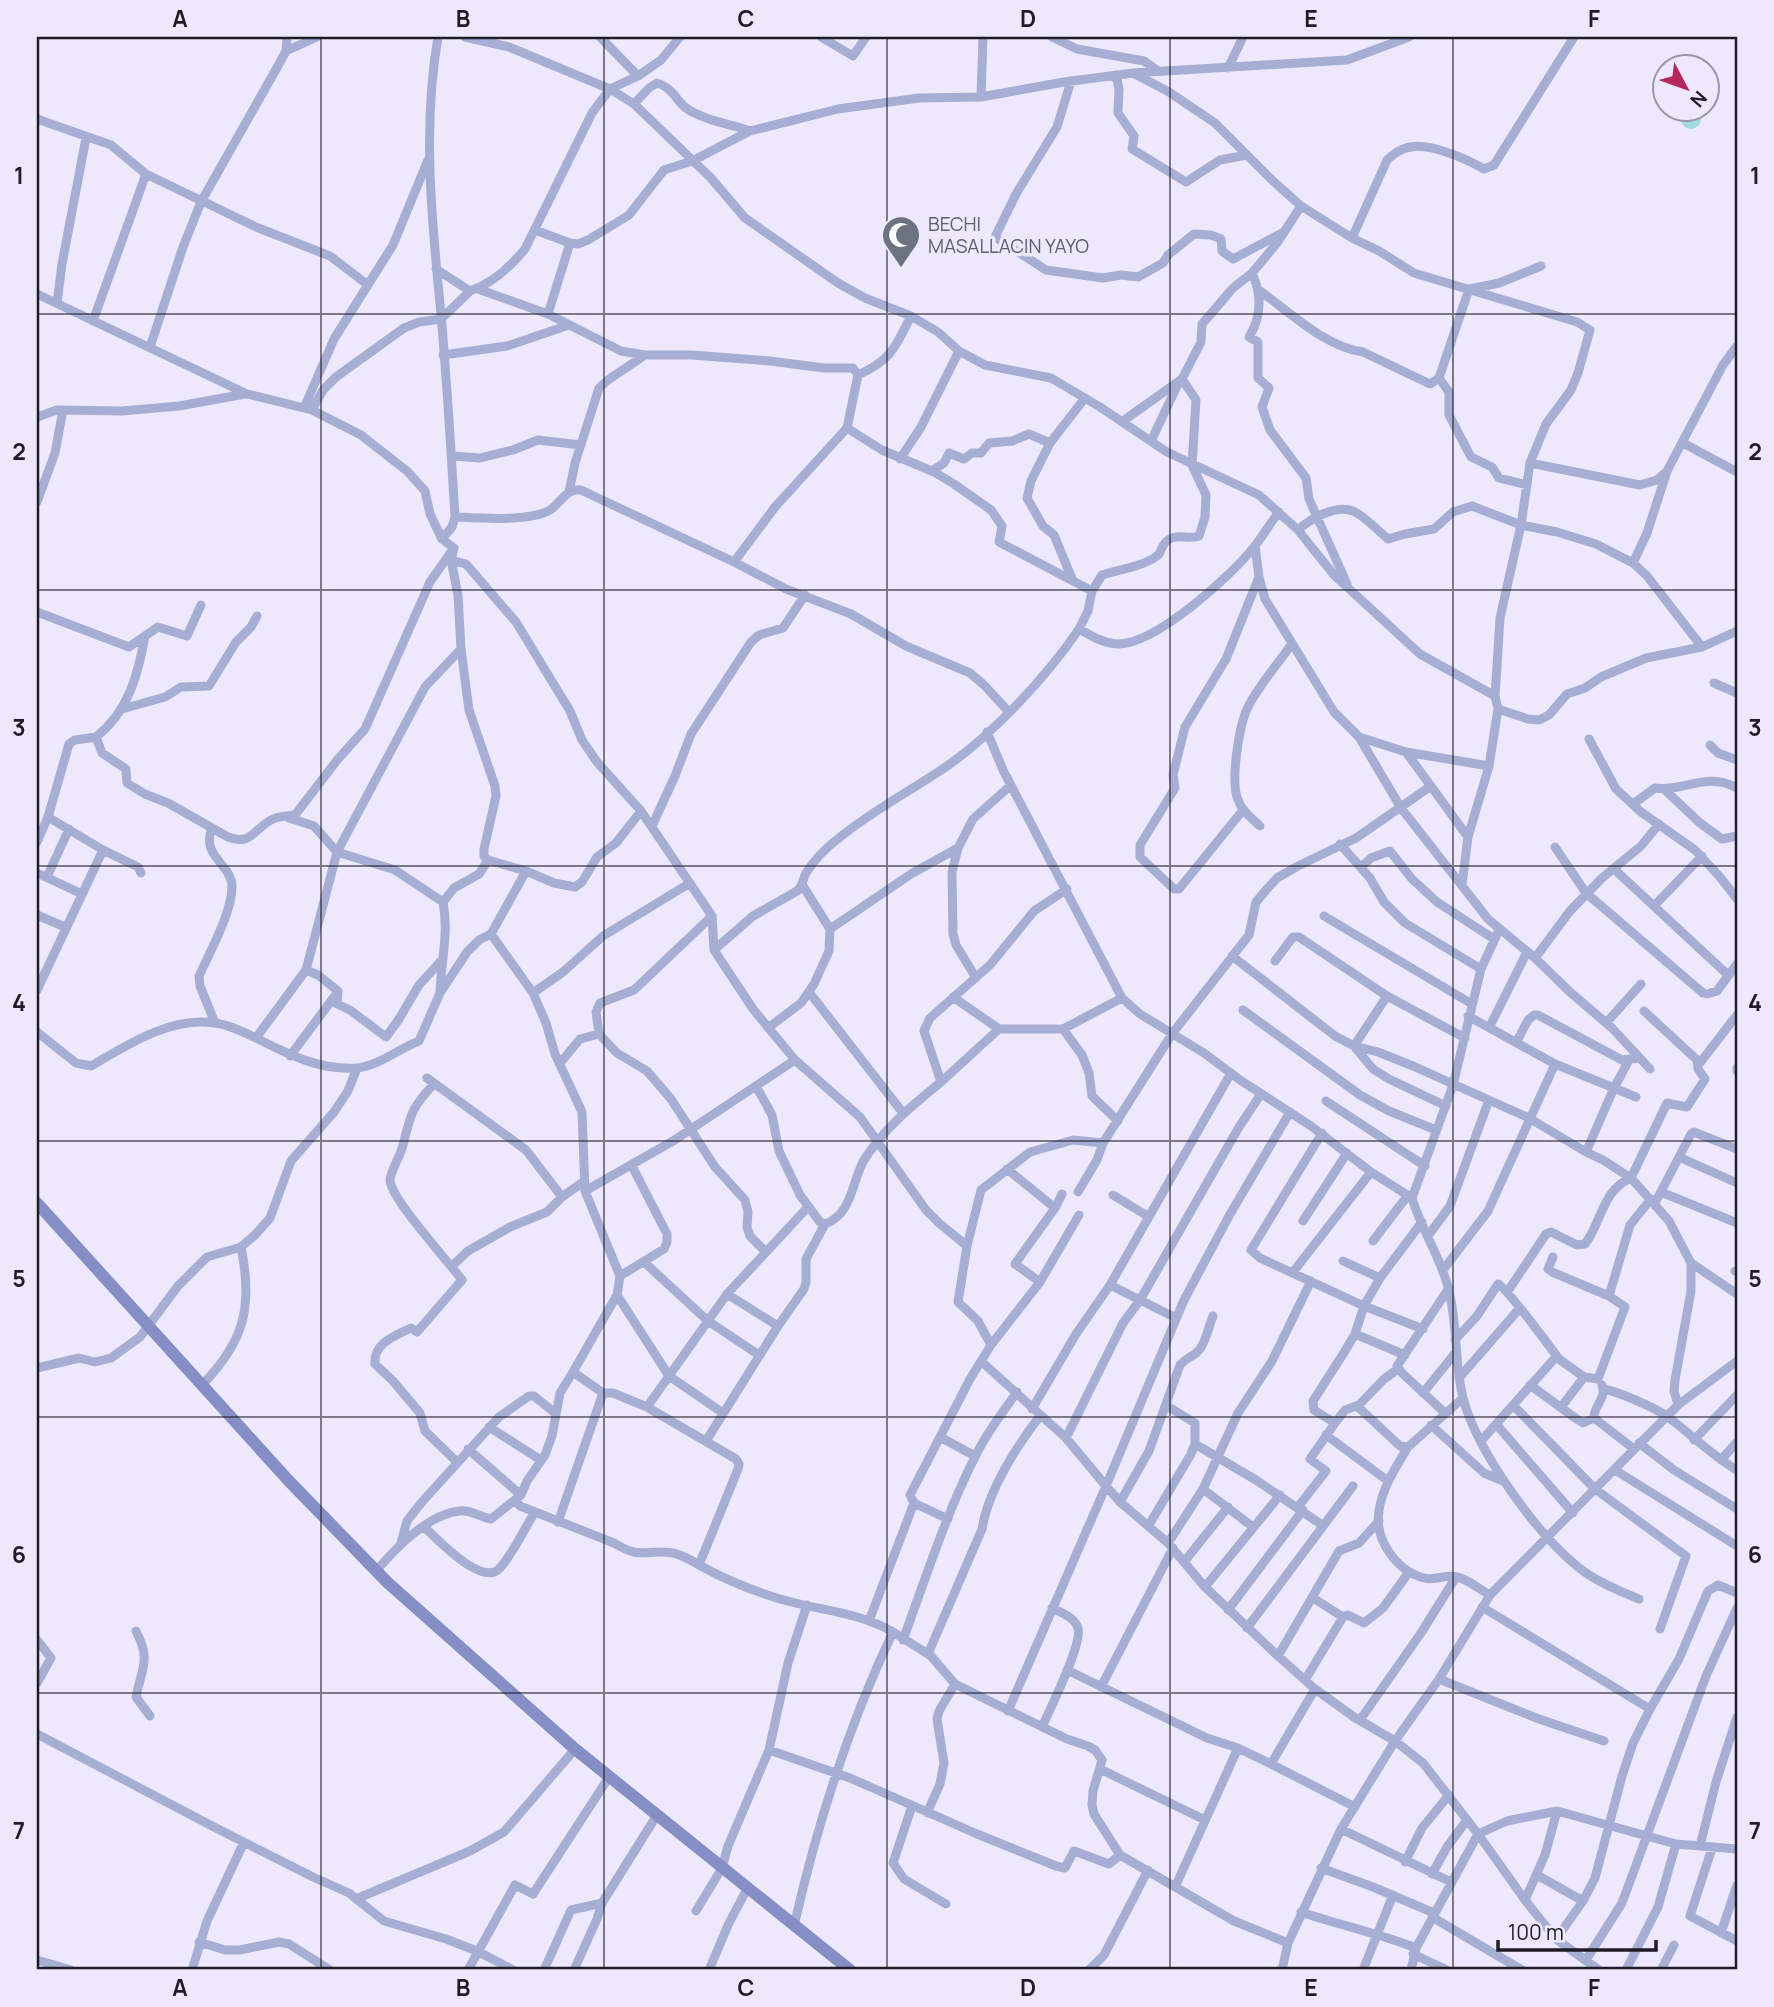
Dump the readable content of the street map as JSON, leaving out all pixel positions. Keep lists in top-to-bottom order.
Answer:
{
  "places": {
    "mosque": ["BECHI MASALLACIN YAYO"]
  },
  "scale_bar": "100 m",
  "north": "bottom right",
  "grid": {
    "columns": [
      "A",
      "B",
      "C",
      "D",
      "E",
      "F"
    ],
    "rows": [
      "1",
      "2",
      "3",
      "4",
      "5",
      "6",
      "7"
    ]
  }
}
